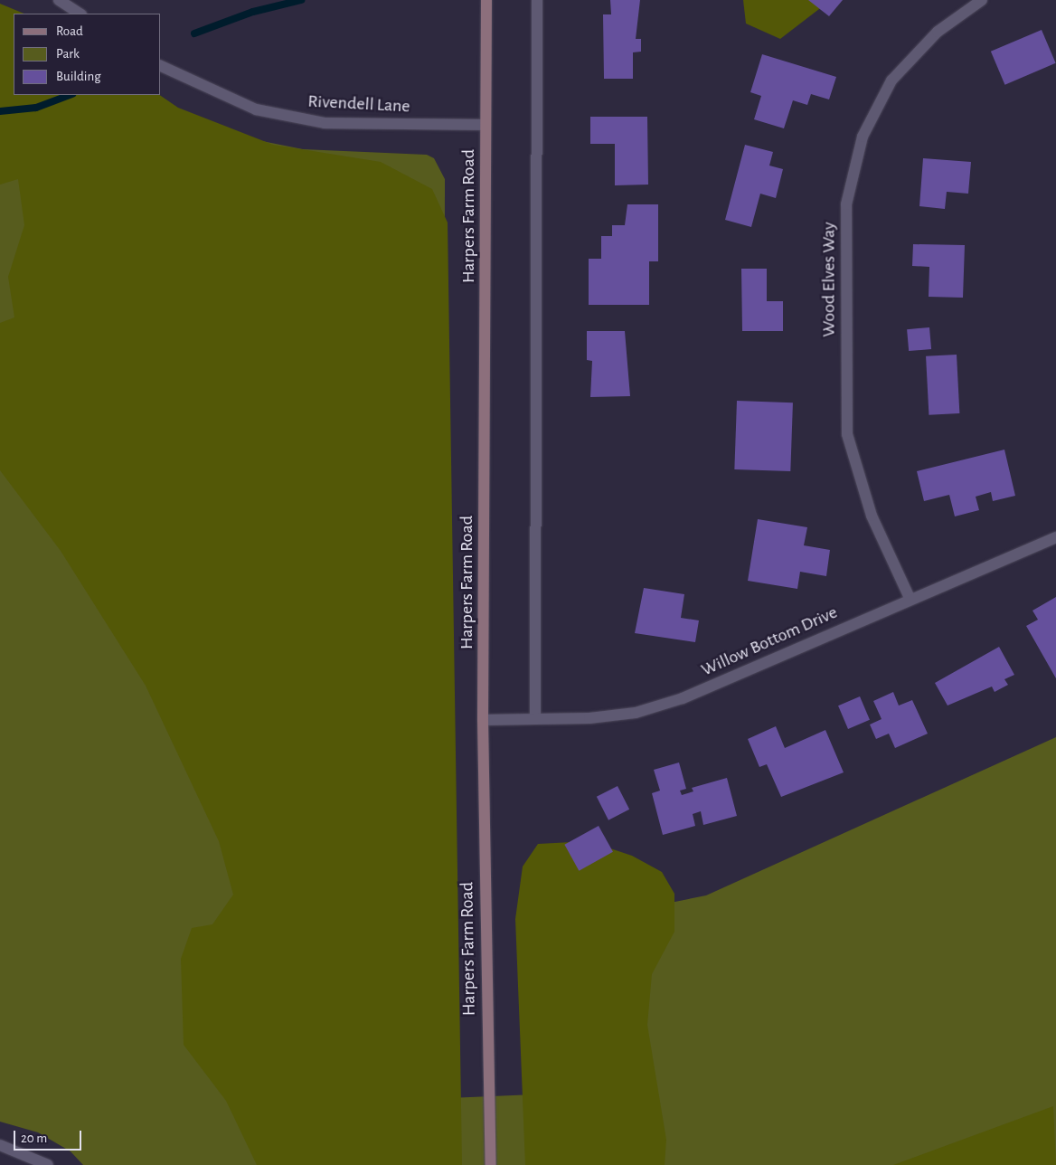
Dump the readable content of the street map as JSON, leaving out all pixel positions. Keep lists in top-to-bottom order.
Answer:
{
  "streets": {
    "main road": ["Harpers Farm Road"],
    "street": ["Rivendell Lane", "Wood Elves Way", "Willow Bottom Drive"]
  },
  "crossings": [
    ["Rivendell Lane", "Harpers Farm Road"],
    ["Harpers Farm Road", "Willow Bottom Drive"],
    ["Wood Elves Way", "Willow Bottom Drive"]
  ],
  "legend": ["Road", "Park", "Building"],
  "scale_bar": "20 m"
}
